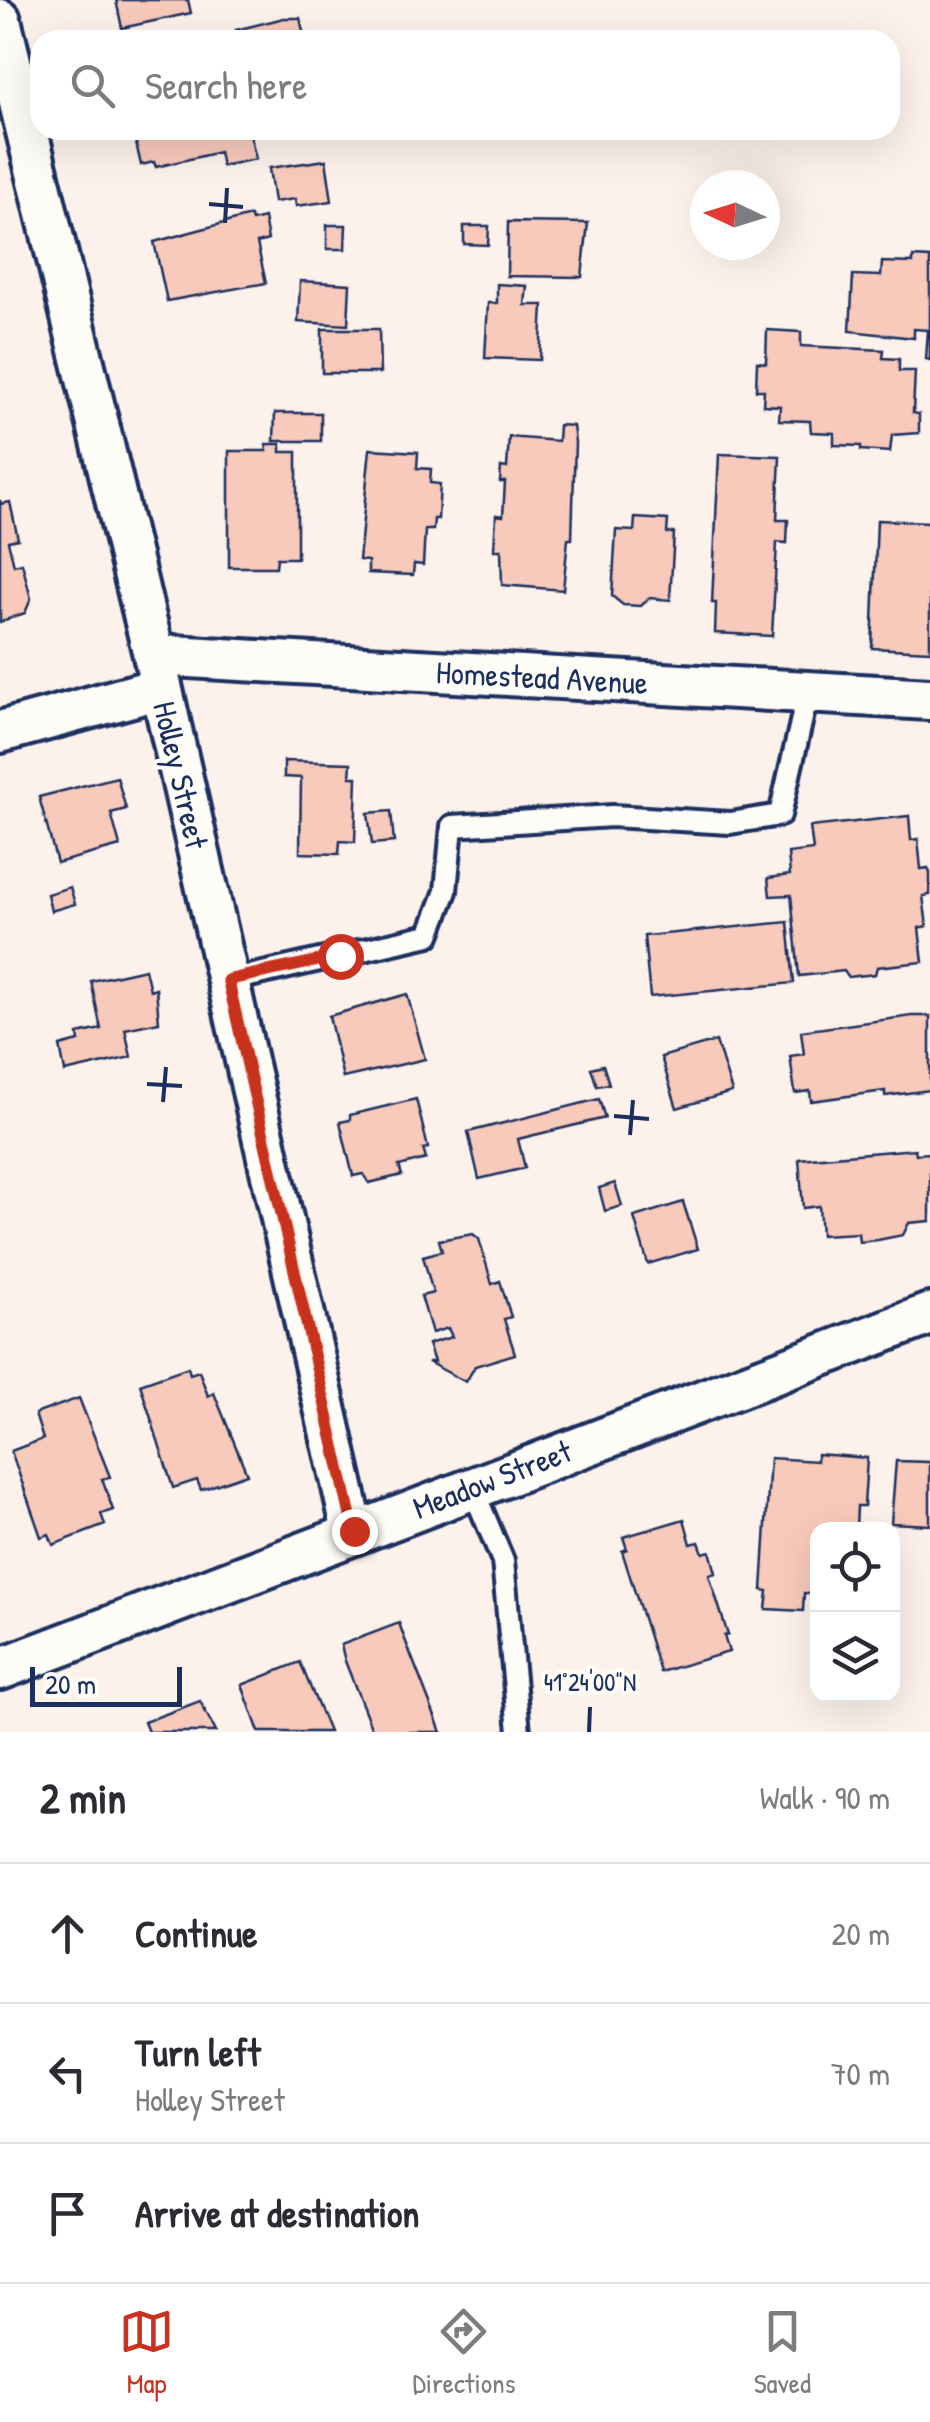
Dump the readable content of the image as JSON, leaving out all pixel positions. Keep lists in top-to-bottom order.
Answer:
{
  "streets": {
    "street": ["Homestead Avenue", "Holley Street", "Meadow Street"]
  },
  "crossings": [
    ["Homestead Avenue", "Holley Street"],
    ["Holley Street", "Meadow Street"]
  ],
  "scale_bar": "20 m",
  "north": "left",
  "page": {
    "search": "Search here",
    "scale": "20 m",
    "heading": ["2 min", "Walk · 90 m"],
    "list": [
      ["Continue", "20 m"],
      ["Turn left", "Holley Street", "70 m"],
      "Arrive at destination"
    ],
    "nav": ["Map", "Directions", "Saved"]
  },
  "coordinates": ["41°24'00\"N"]
}
